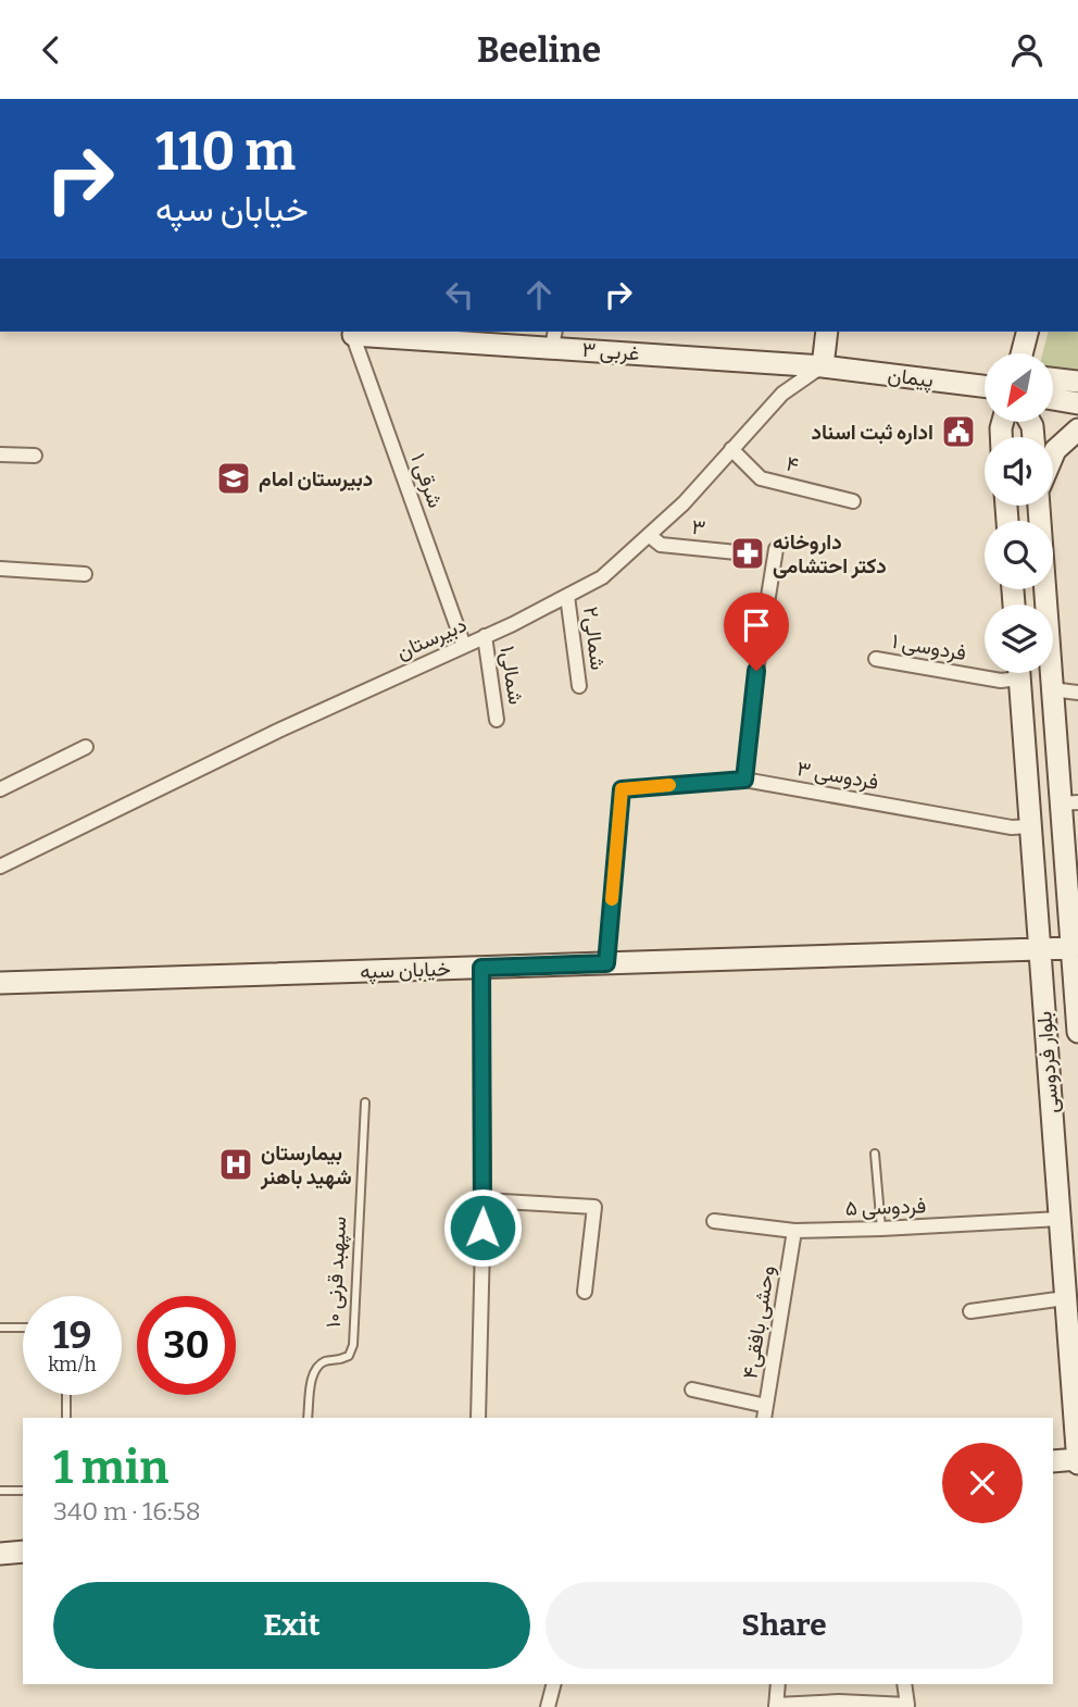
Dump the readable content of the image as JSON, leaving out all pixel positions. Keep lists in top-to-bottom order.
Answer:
{
  "streets": {
    "street": [
      "۳ غربی",
      "پیمان",
      "۴",
      "شرقی ۱",
      "۳",
      "دبیرستان",
      "شمالی۲",
      "فردوسی ۱",
      "شمالی۱",
      "فردوسی ۳",
      "خیابان سپه",
      "بلوار فردوسی",
      "فردوسی ۵",
      "وحشی بافقی۴"
    ],
    "lane": ["سپهبد قرنی ۱۰"]
  },
  "crossings": [
    ["۳ غربی", "پیمان"],
    ["۳ غربی", "شرقی ۱"],
    ["۳ غربی", "دبیرستان"],
    ["پیمان", "دبیرستان"],
    ["۴", "دبیرستان"],
    ["شرقی ۱", "دبیرستان"],
    ["۳", "دبیرستان"],
    ["دبیرستان", "شمالی۲"],
    ["دبیرستان", "شمالی۱"],
    ["فردوسی ۳", "خیابان سپه"],
    ["فردوسی ۳", "بلوار فردوسی"],
    ["خیابان سپه", "بلوار فردوسی"],
    ["بلوار فردوسی", "فردوسی ۵"],
    ["فردوسی ۵", "وحشی بافقی۴"]
  ],
  "places": {
    "public building": ["اداره ثبت اسناد"],
    "school or university": ["دبیرستان امام"],
    "pharmacy": ["داروخانه دکتر احتشامی"],
    "hospital": ["بیمارستان شهید باهنر"]
  },
  "north": "bottom left",
  "page": {
    "header": "Beeline",
    "turn": ["110 m", "خیابان سپه"],
    "speed": "19 km/h",
    "limit": "30",
    "heading": ["1 min", "340 m · 16:58"],
    "buttons": ["Exit", "Share"]
  }
}
